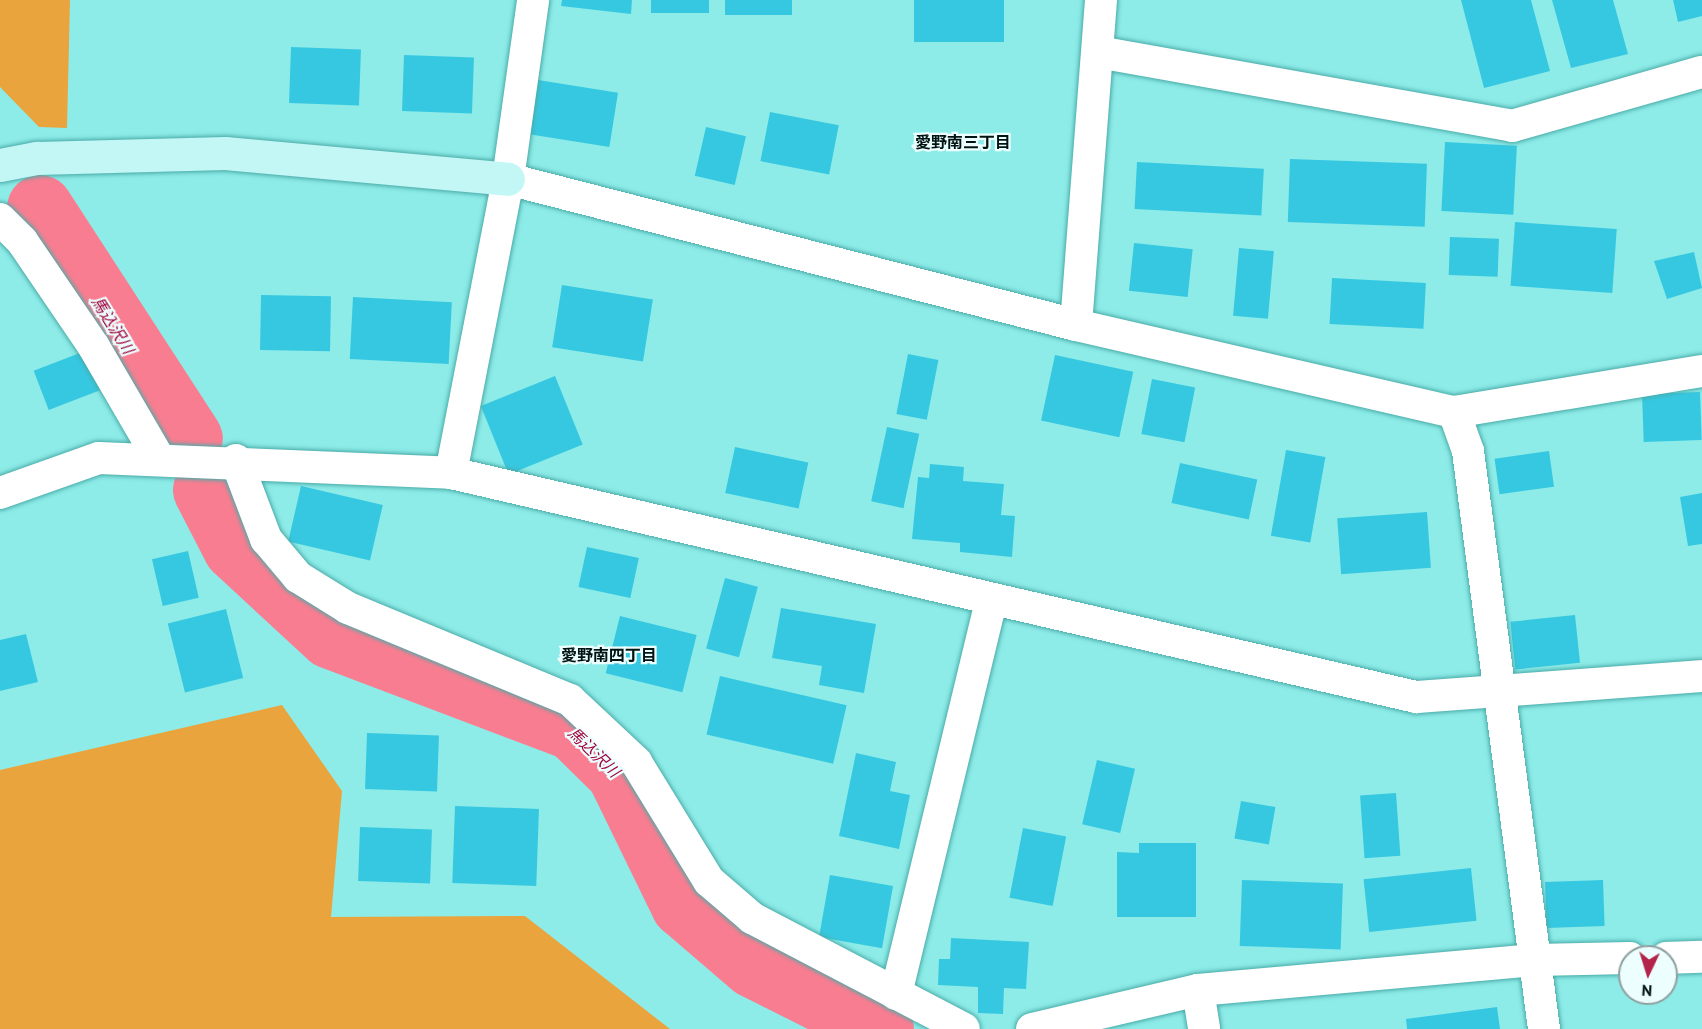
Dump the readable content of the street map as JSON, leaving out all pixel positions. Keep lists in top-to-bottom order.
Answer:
{
  "districts": ["愛野南三丁目", "愛野南四丁目"],
  "water": ["馬込沢川"],
  "north": "bottom"
}
